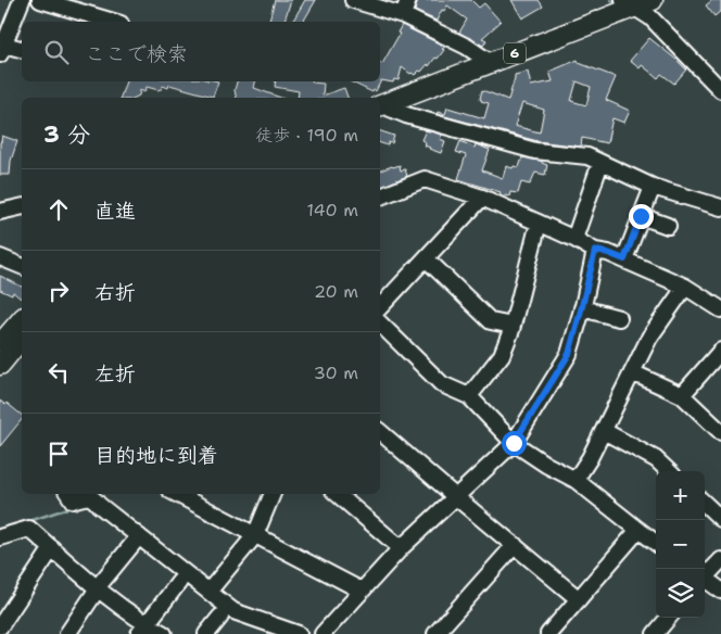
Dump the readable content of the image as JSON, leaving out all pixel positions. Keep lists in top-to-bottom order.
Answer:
{
  "streets": {
    "main road": ["6"]
  },
  "page": {
    "search": "ここで検索",
    "heading": ["3 分", "徒歩 · 190 m"],
    "list": [
      ["直進", "140 m"],
      ["右折", "20 m"],
      ["左折", "30 m"],
      "目的地に到着"
    ],
    "map_buttons": ["+", "−"]
  }
}
